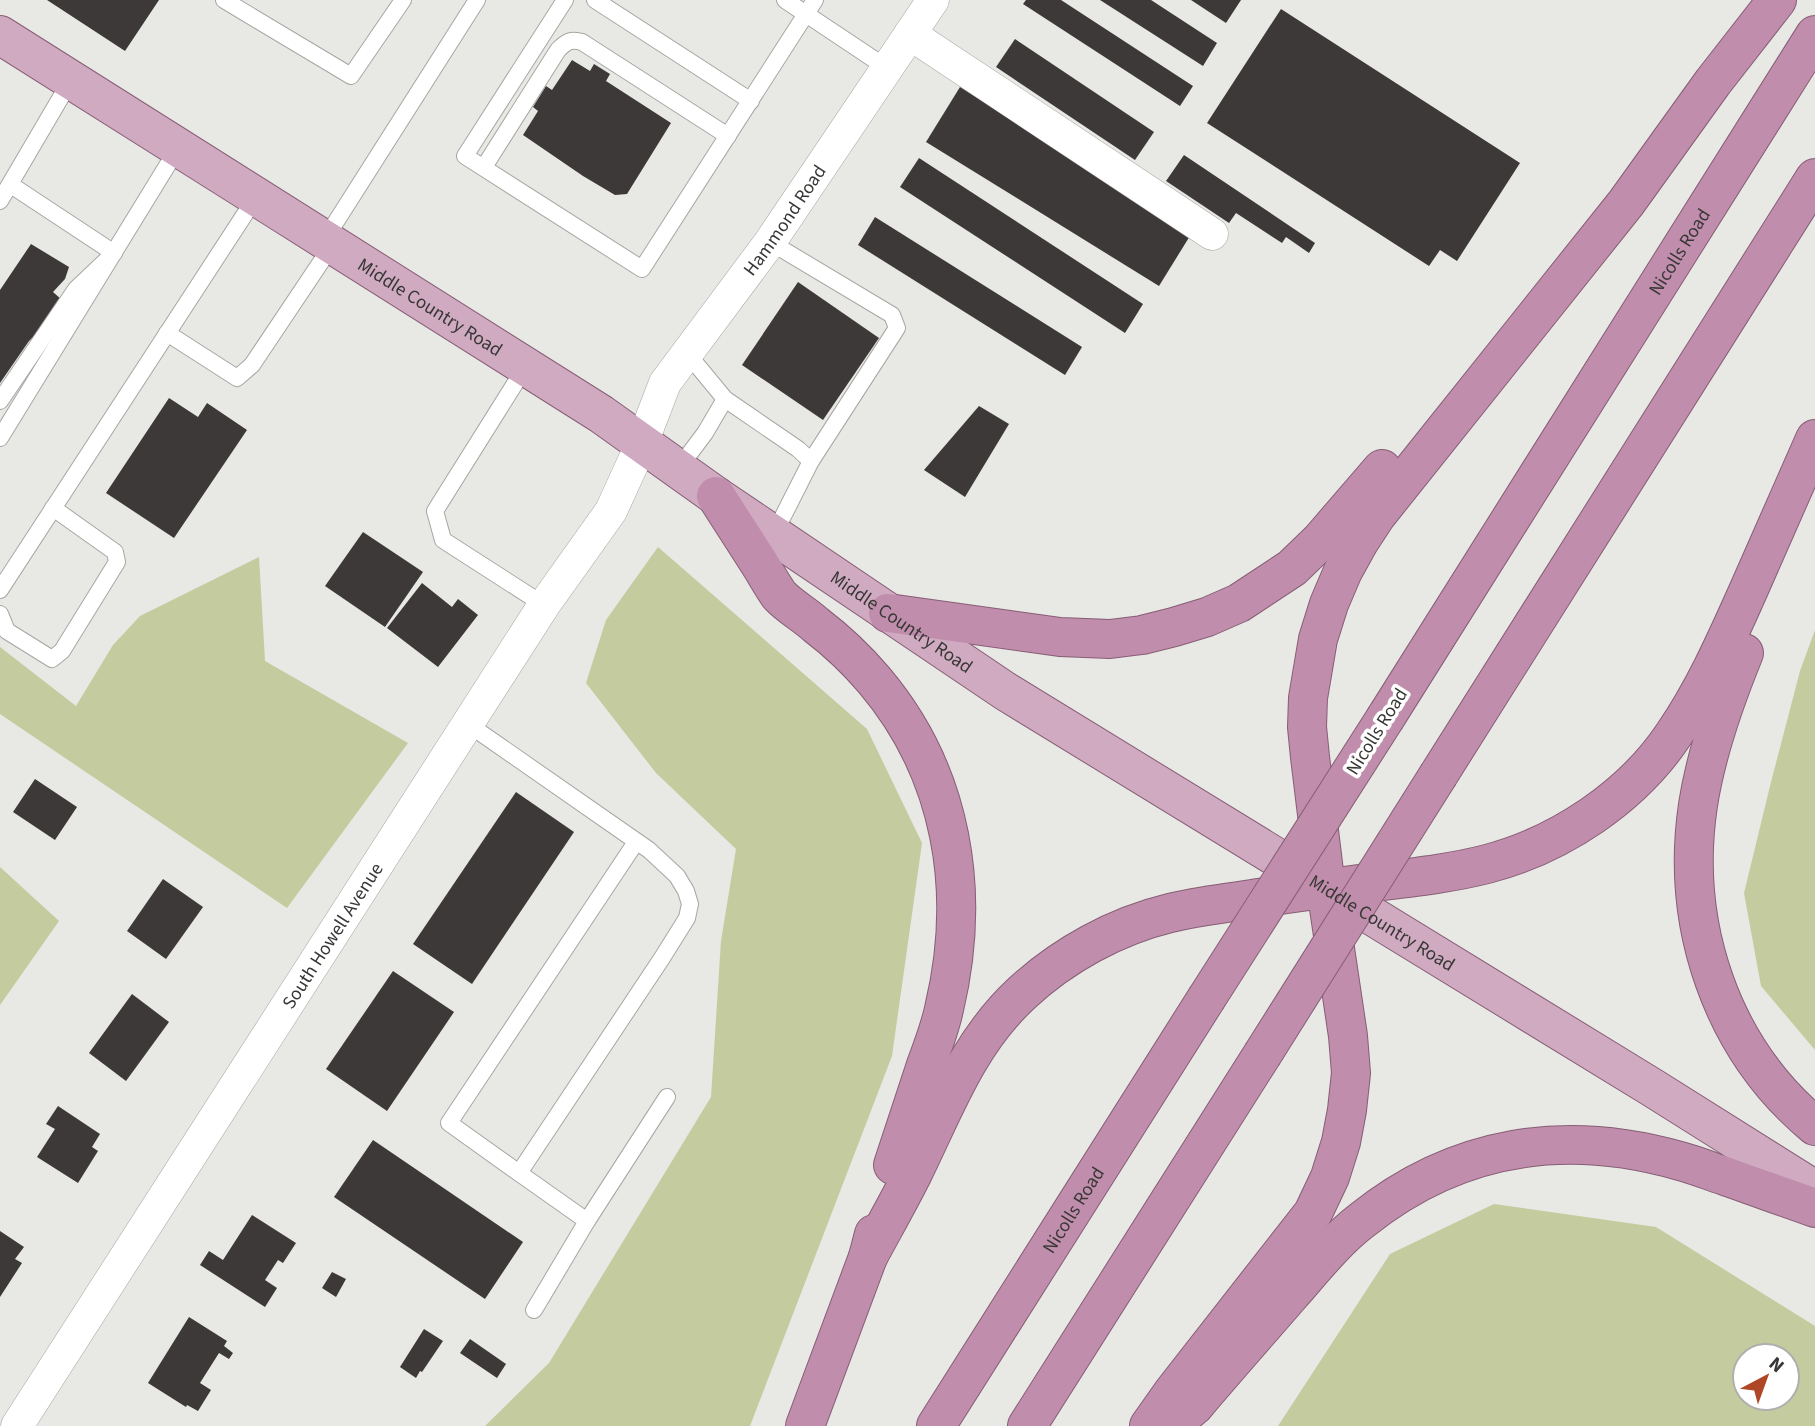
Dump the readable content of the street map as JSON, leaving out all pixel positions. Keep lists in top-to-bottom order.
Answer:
{
  "streets": {
    "highway": ["Nicolls Road"],
    "main road": ["Middle Country Road"],
    "street": ["Hammond Road", "South Howell Avenue"]
  },
  "crossings": [
    ["Hammond Road", "Middle Country Road"],
    ["Hammond Road", "South Howell Avenue"],
    ["Middle Country Road", "South Howell Avenue"]
  ],
  "north": "top right"
}
